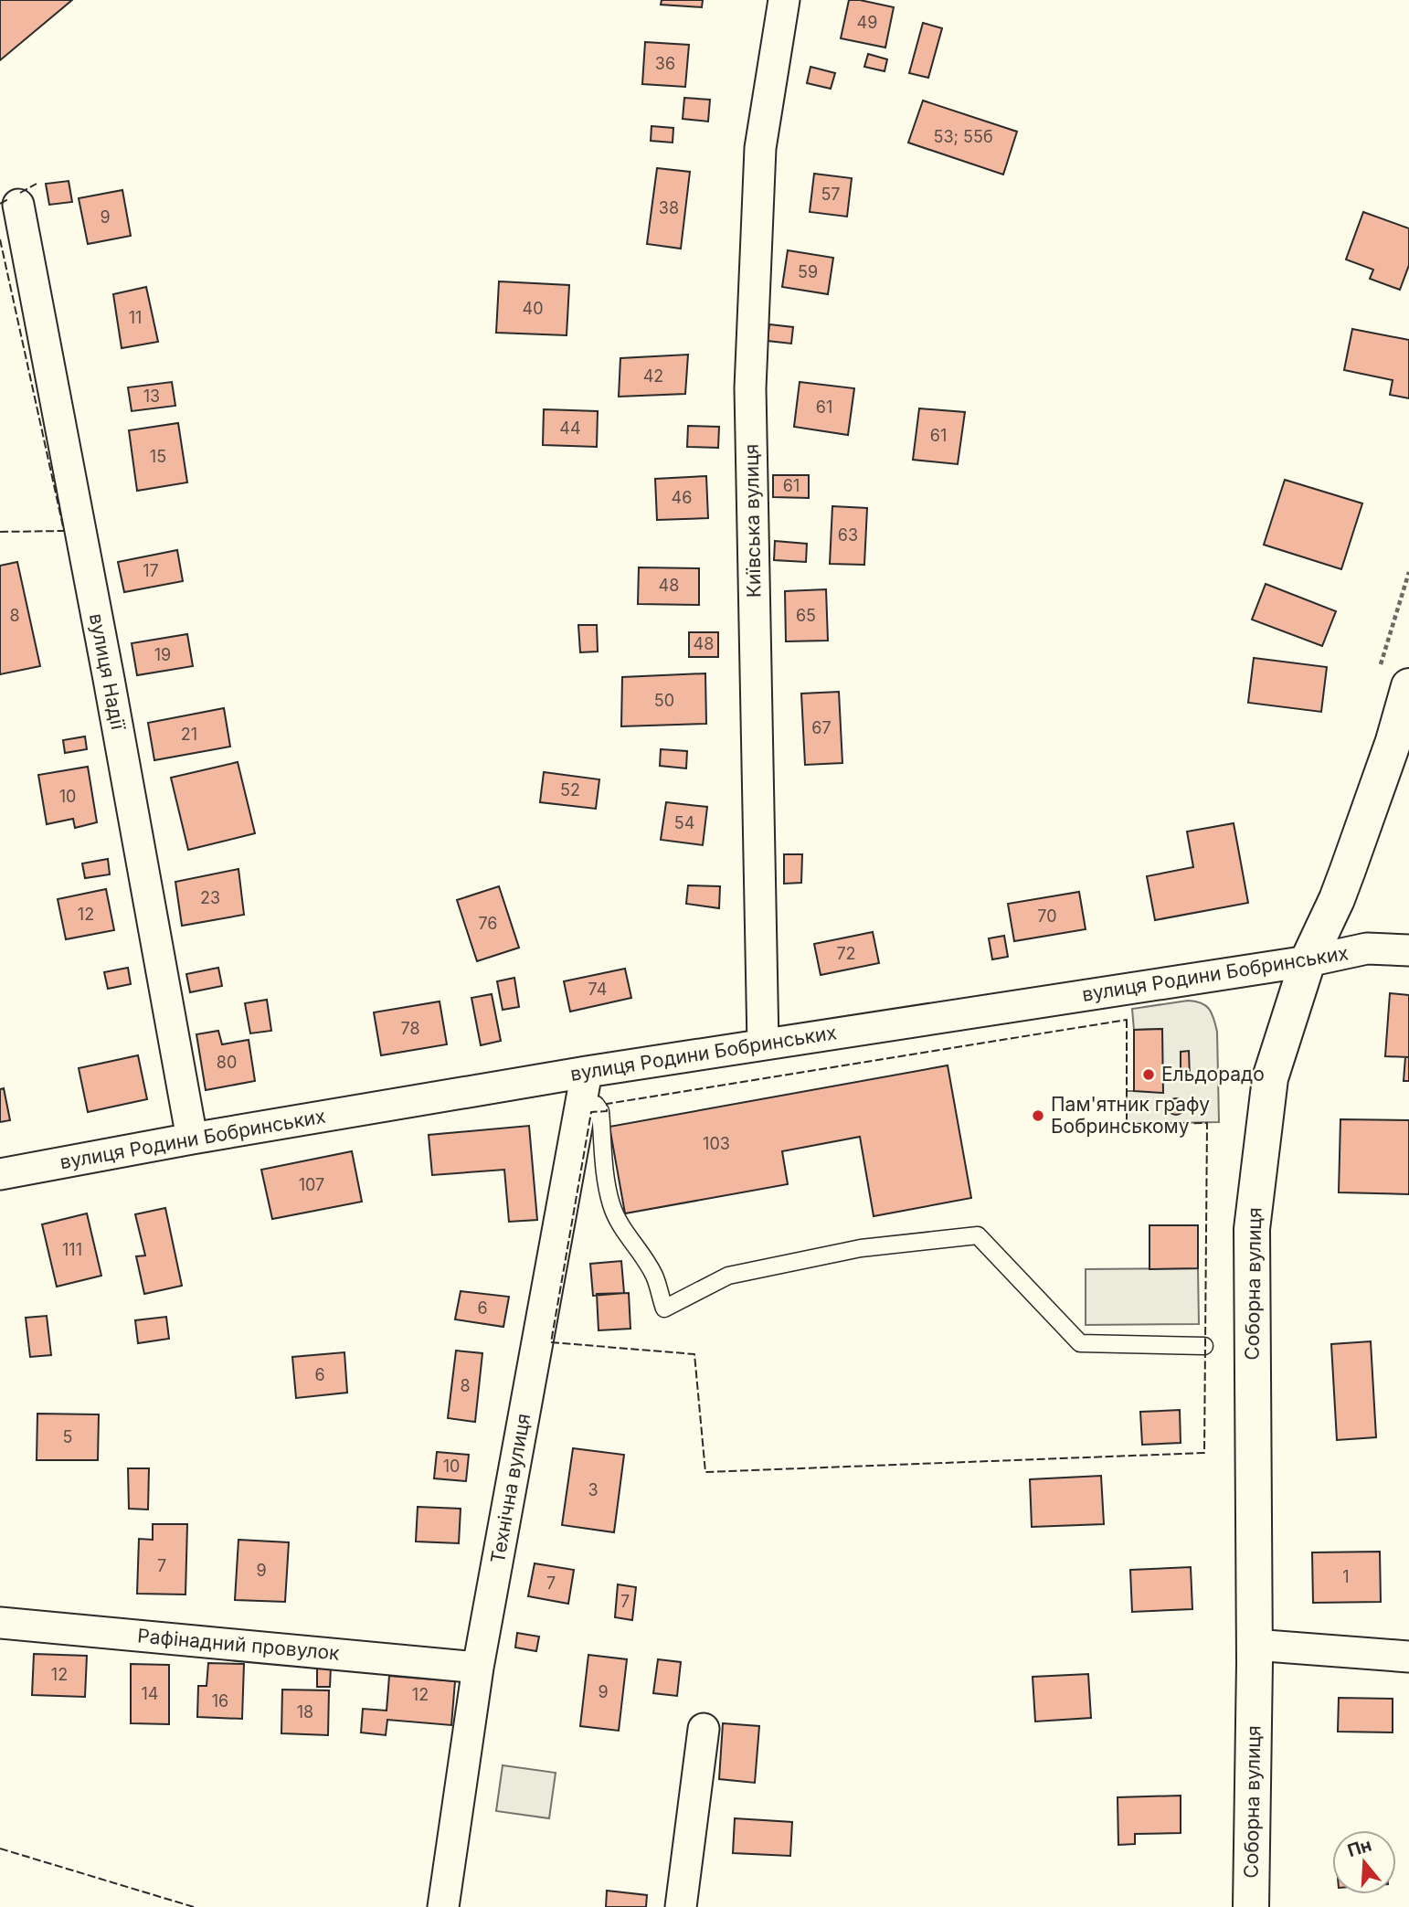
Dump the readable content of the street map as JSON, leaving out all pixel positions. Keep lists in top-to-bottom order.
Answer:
{
  "streets": {
    "main road": ["Соборна вулиця"],
    "street": [
      "Київська вулиця",
      "вулиця Надії",
      "вулиця Родини Бобринських",
      "Технічна вулиця",
      "Рафінадний провулок"
    ]
  },
  "crossings": [
    ["Київська вулиця", "вулиця Родини Бобринських"],
    ["вулиця Надії", "вулиця Родини Бобринських"],
    ["вулиця Родини Бобринських", "Соборна вулиця"],
    ["вулиця Родини Бобринських", "Технічна вулиця"],
    ["Технічна вулиця", "Рафінадний провулок"]
  ],
  "places": ["Ельдорадо", "Пам'ятник графу Бобринському"],
  "house_numbers": [
    "49",
    "36",
    "53; 55б",
    "57",
    "38",
    "9",
    "59",
    "40",
    "11",
    "42",
    "13",
    "61",
    "44",
    "61",
    "15",
    "61",
    "46",
    "63",
    "17",
    "48",
    "8",
    "65",
    "48",
    "19",
    "50",
    "67",
    "21",
    "52",
    "10",
    "54",
    "23",
    "12",
    "70",
    "76",
    "72",
    "74",
    "78",
    "80",
    "103",
    "107",
    "111",
    "6",
    "6",
    "8",
    "5",
    "10",
    "3",
    "7",
    "9",
    "1",
    "7",
    "7",
    "12",
    "9",
    "14",
    "12",
    "16",
    "18"
  ],
  "north": "top"
}
